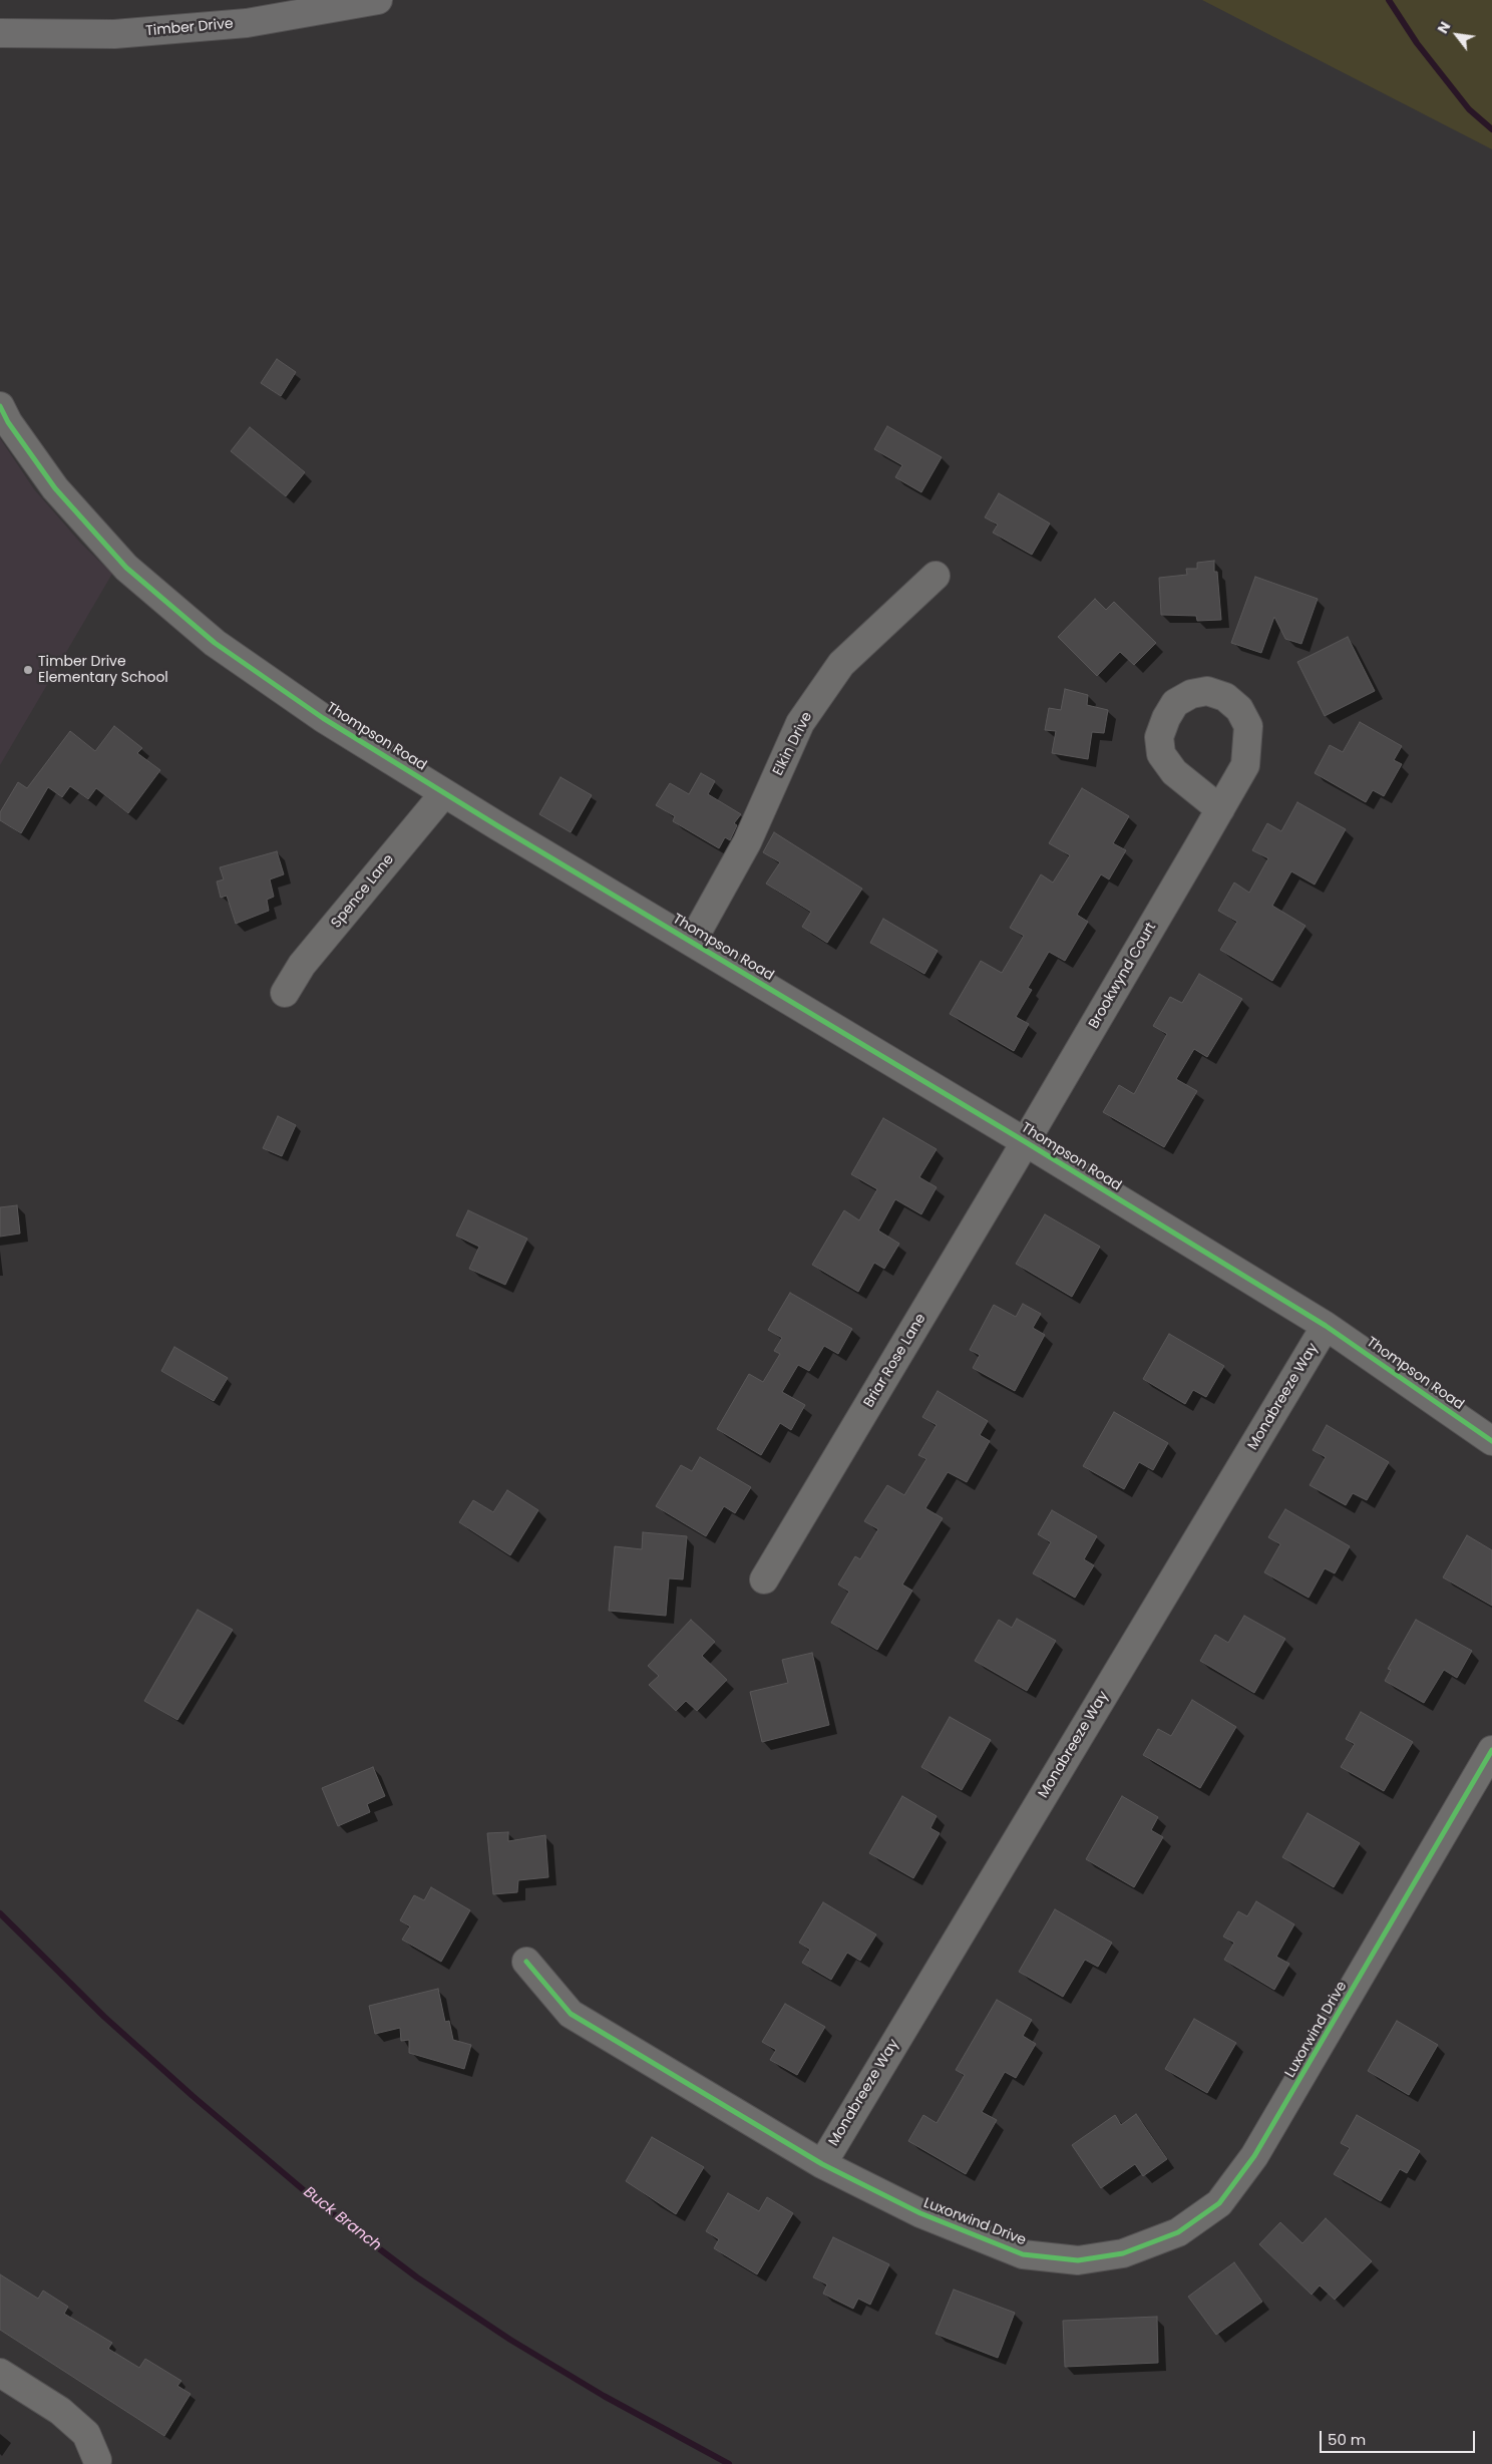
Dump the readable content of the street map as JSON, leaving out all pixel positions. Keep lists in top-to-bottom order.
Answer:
{
  "streets": {
    "main road": ["Timber Drive"],
    "street": [
      "Thompson Road",
      "Elkin Drive",
      "Spence Lane",
      "Brookwynd Court",
      "Briar Rose Lane",
      "Monabreeze Way",
      "Luxorwind Drive"
    ]
  },
  "crossings": [
    ["Thompson Road", "Elkin Drive"],
    ["Thompson Road", "Spence Lane"],
    ["Thompson Road", "Brookwynd Court"],
    ["Thompson Road", "Briar Rose Lane"],
    ["Thompson Road", "Monabreeze Way"],
    ["Brookwynd Court", "Briar Rose Lane"],
    ["Monabreeze Way", "Luxorwind Drive"]
  ],
  "water": ["Buck Branch"],
  "places": ["Timber Drive Elementary School"],
  "scale_bar": "50 m",
  "north": "top left"
}
